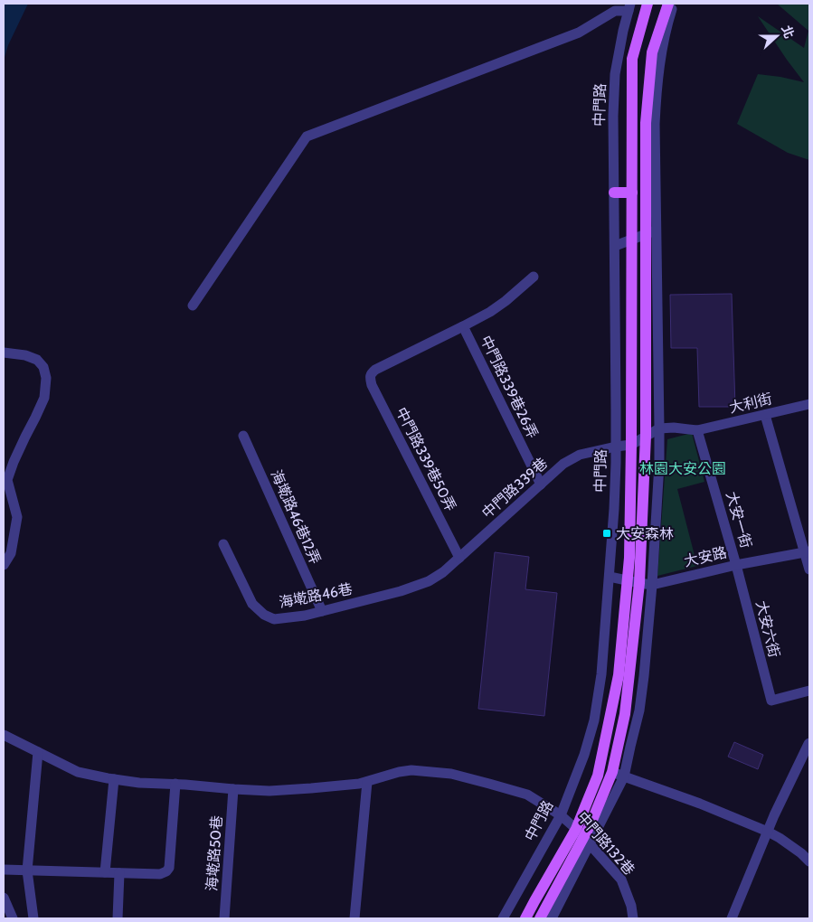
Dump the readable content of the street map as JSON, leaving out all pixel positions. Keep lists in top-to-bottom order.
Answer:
{
  "streets": {
    "main road": ["中門路"],
    "street": [
      "中門路339巷26弄",
      "大利街",
      "中門路339巷50弄",
      "中門路339巷",
      "海墘路46巷12弄",
      "大安一街",
      "大安路",
      "海墘路46巷",
      "大安六街",
      "中門路132巷",
      "海墘路50巷"
    ]
  },
  "crossings": [
    ["中門路", "大利街"],
    ["中門路", "中門路339巷"],
    ["中門路", "大安路"],
    ["中門路", "中門路132巷"],
    ["中門路339巷26弄", "中門路339巷50弄"],
    ["中門路339巷26弄", "中門路339巷"],
    ["大利街", "中門路339巷"],
    ["大利街", "大安一街"],
    ["中門路339巷50弄", "中門路339巷"],
    ["中門路339巷", "海墘路46巷"],
    ["海墘路46巷12弄", "海墘路46巷"],
    ["大安一街", "大安路"],
    ["大安一街", "大安六街"],
    ["大安路", "大安六街"],
    ["中門路132巷", "海墘路50巷"]
  ],
  "parks": ["林園大安公園"],
  "places": {
    "transit": ["大安森林"]
  },
  "north": "right"
}
